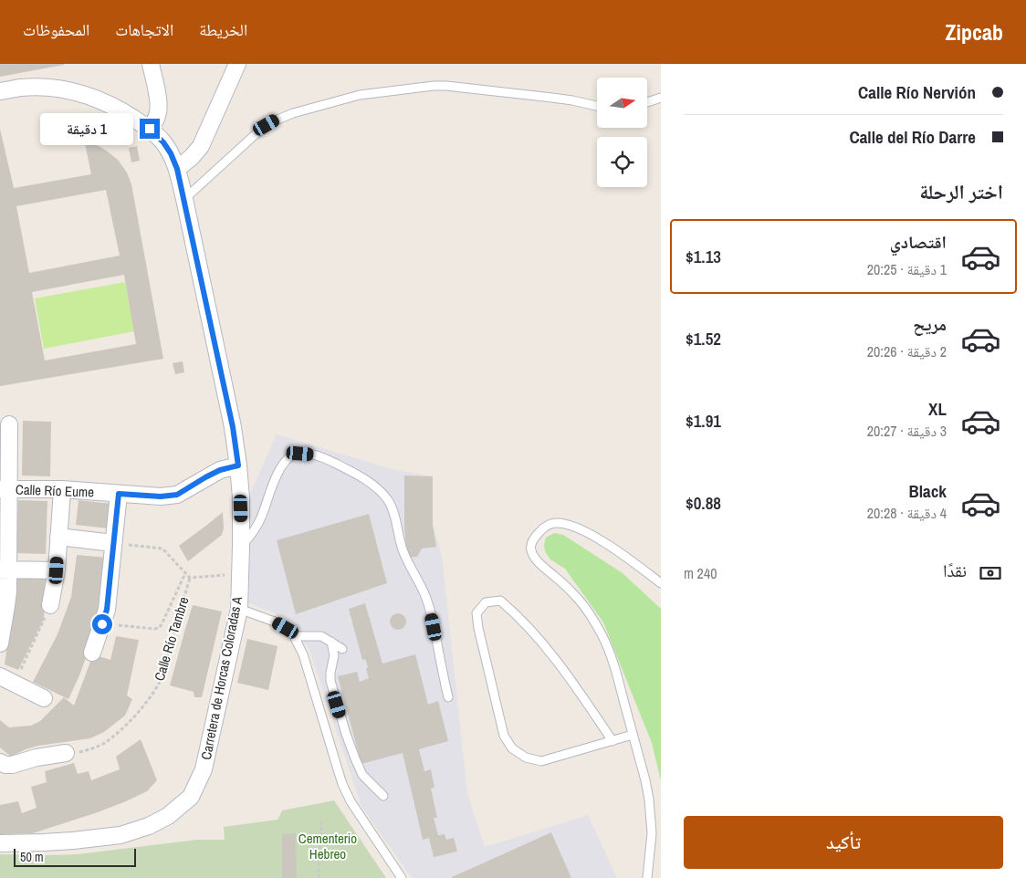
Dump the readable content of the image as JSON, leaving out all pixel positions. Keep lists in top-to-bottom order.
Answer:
{
  "streets": {
    "street": ["Calle Río Eume", "Carretera de Horcas Coloradas A"],
    "path": ["Calle Río Tambre"]
  },
  "crossings": [
    ["Calle Río Eume", "Carretera de Horcas Coloradas A"]
  ],
  "parks": ["Cementerio Hebreo"],
  "scale_bar": "50 m",
  "north": "right",
  "page": {
    "header": "Zipcab",
    "nav": ["الخريطة", "الاتجاهات", "المحفوظات"],
    "banner": ["Calle Río Nervión", "Calle del Río Darre"],
    "bubble": "1 دقيقة",
    "heading": "اختر الرحلة",
    "list": [
      {
        "name": "اقتصادي",
        "note": "1 دقيقة · 20:25",
        "value": "$1.13"
      },
      {
        "name": "مريح",
        "note": "2 دقيقة · 20:26",
        "value": "$1.52"
      },
      {
        "name": "XL",
        "note": "3 دقيقة · 20:27",
        "value": "$1.91"
      },
      {
        "name": "Black",
        "note": "4 دقيقة · 20:28",
        "value": "$0.88"
      }
    ],
    "pay": ["نقدًا", "240 m"],
    "buttons": "تأكيد",
    "scale": "50 m"
  }
}
